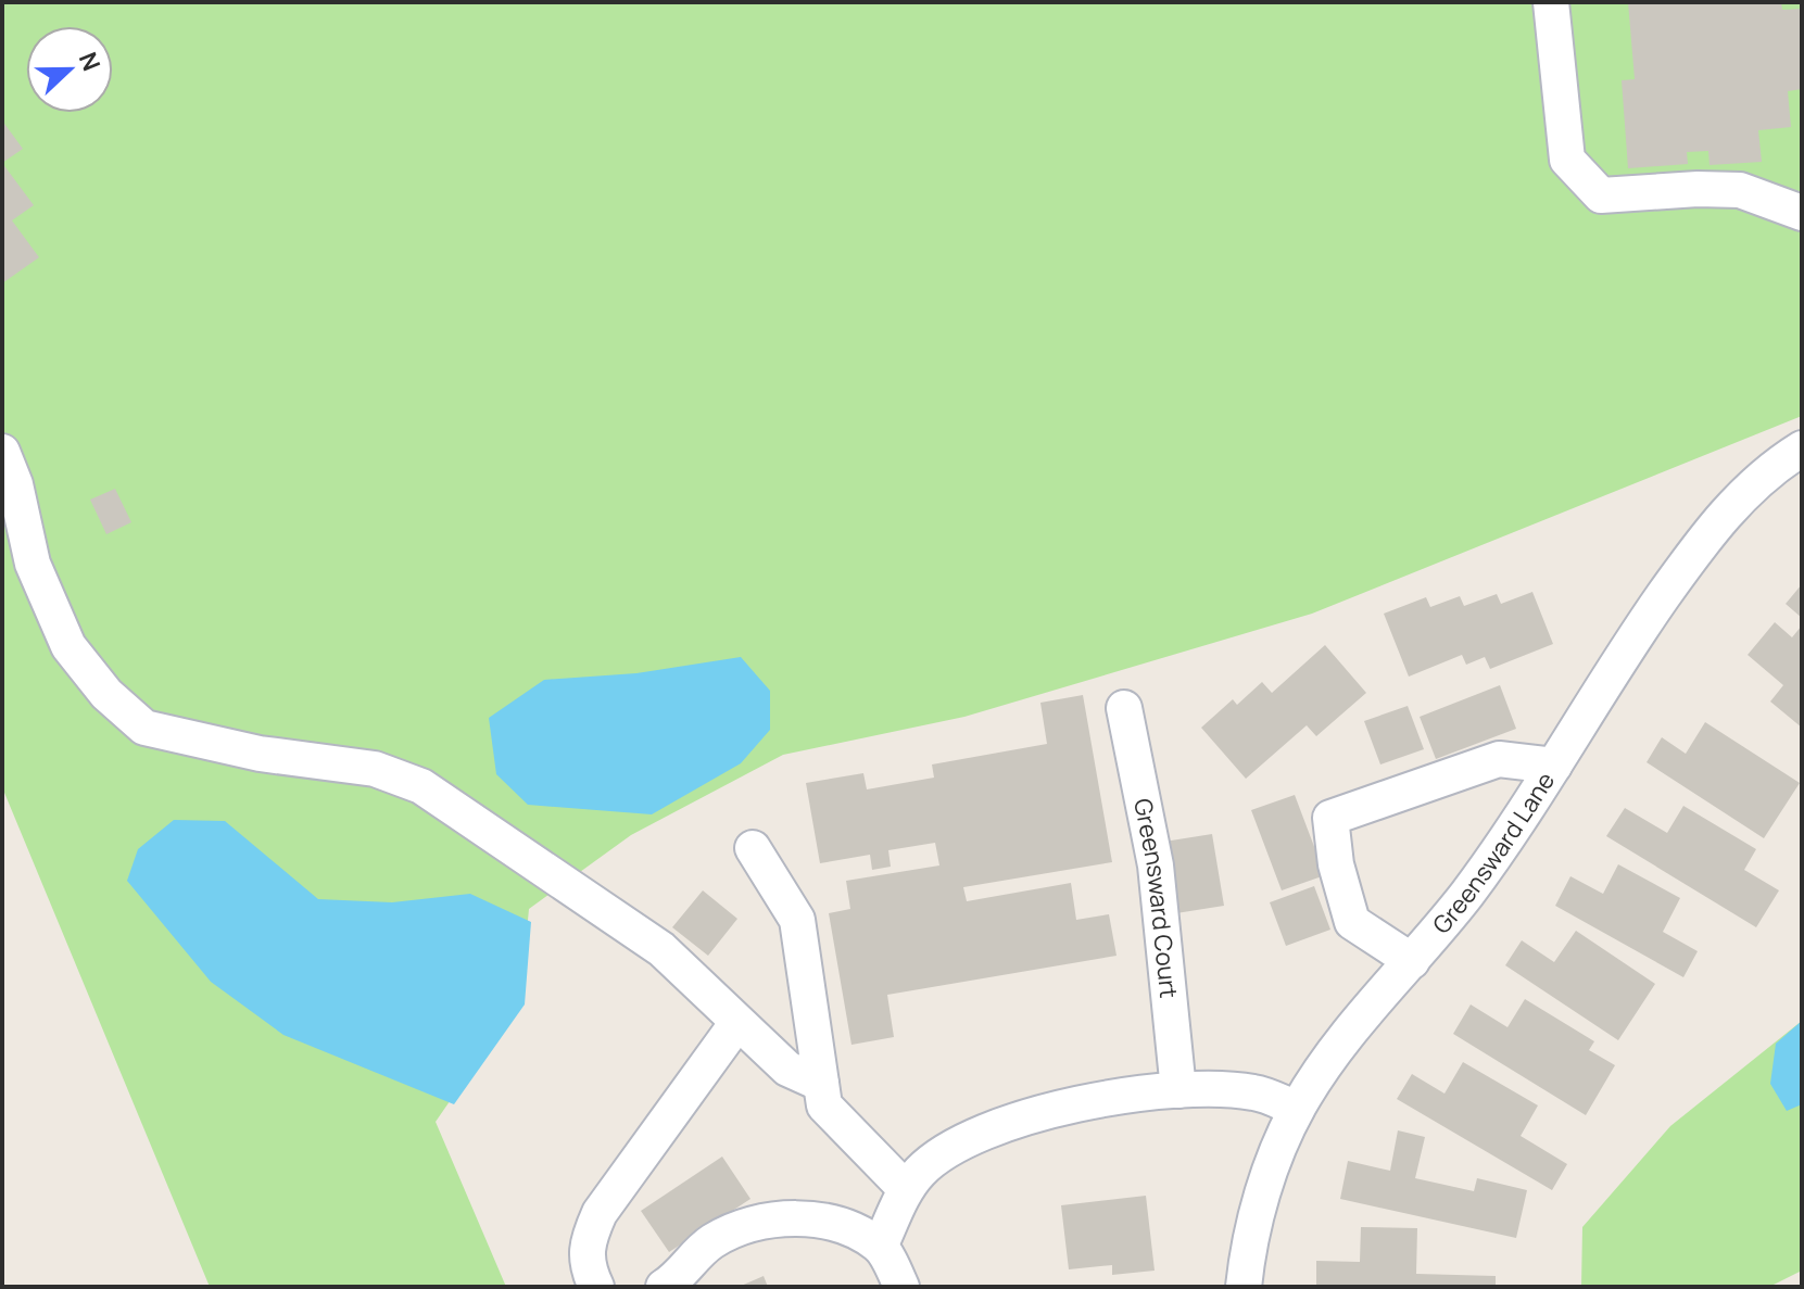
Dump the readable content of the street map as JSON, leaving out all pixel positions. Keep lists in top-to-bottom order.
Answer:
{
  "streets": {
    "street": ["Greensward Lane", "Greensward Court"]
  },
  "north": "right"
}
